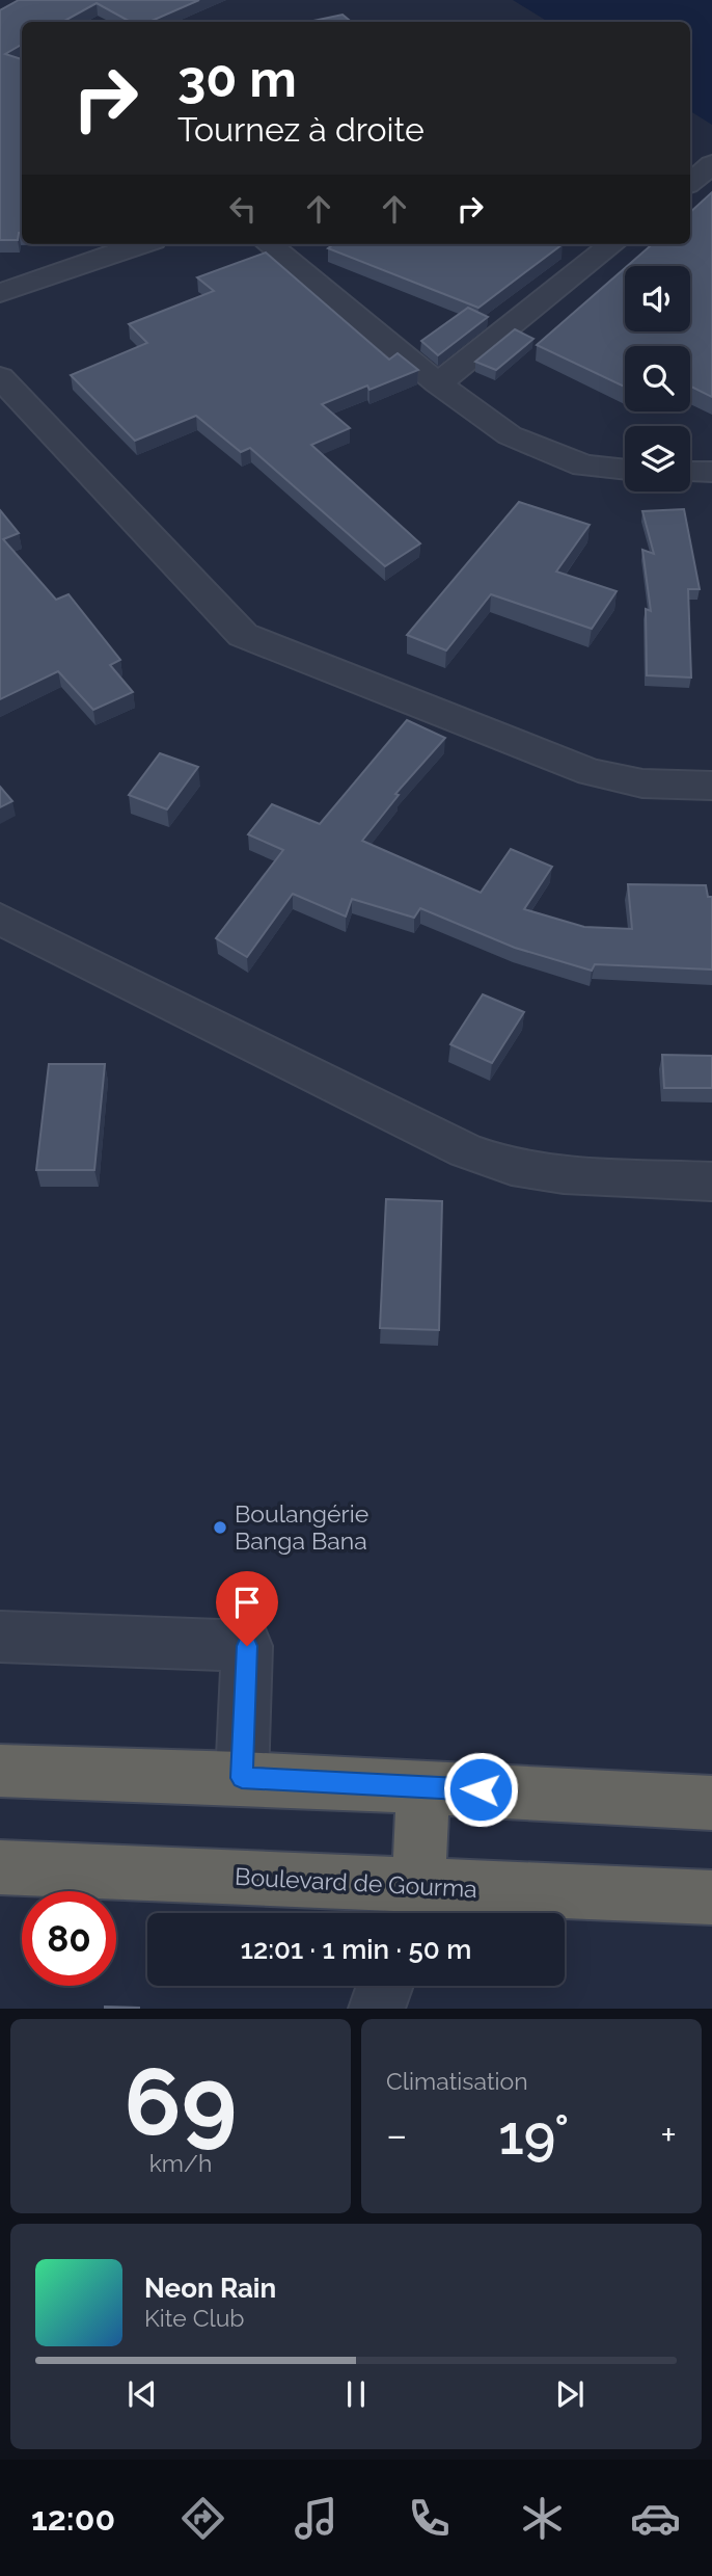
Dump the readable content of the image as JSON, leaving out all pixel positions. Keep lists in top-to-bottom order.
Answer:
{
  "streets": {
    "highway": ["Boulevard de Gourma"]
  },
  "places": ["Boulangérie Banga Bana"],
  "page": {
    "turn": ["30 m", "Tournez à droite"],
    "limit": "80",
    "trip": "12:01 · 1 min · 50 m",
    "tile": [
      ["69", "km/h"],
      "Climatisation"
    ],
    "heat": ["−", "19°", "+"],
    "song": ["Neon Rain", "Kite Club"],
    "tabs": "12:00"
  }
}
